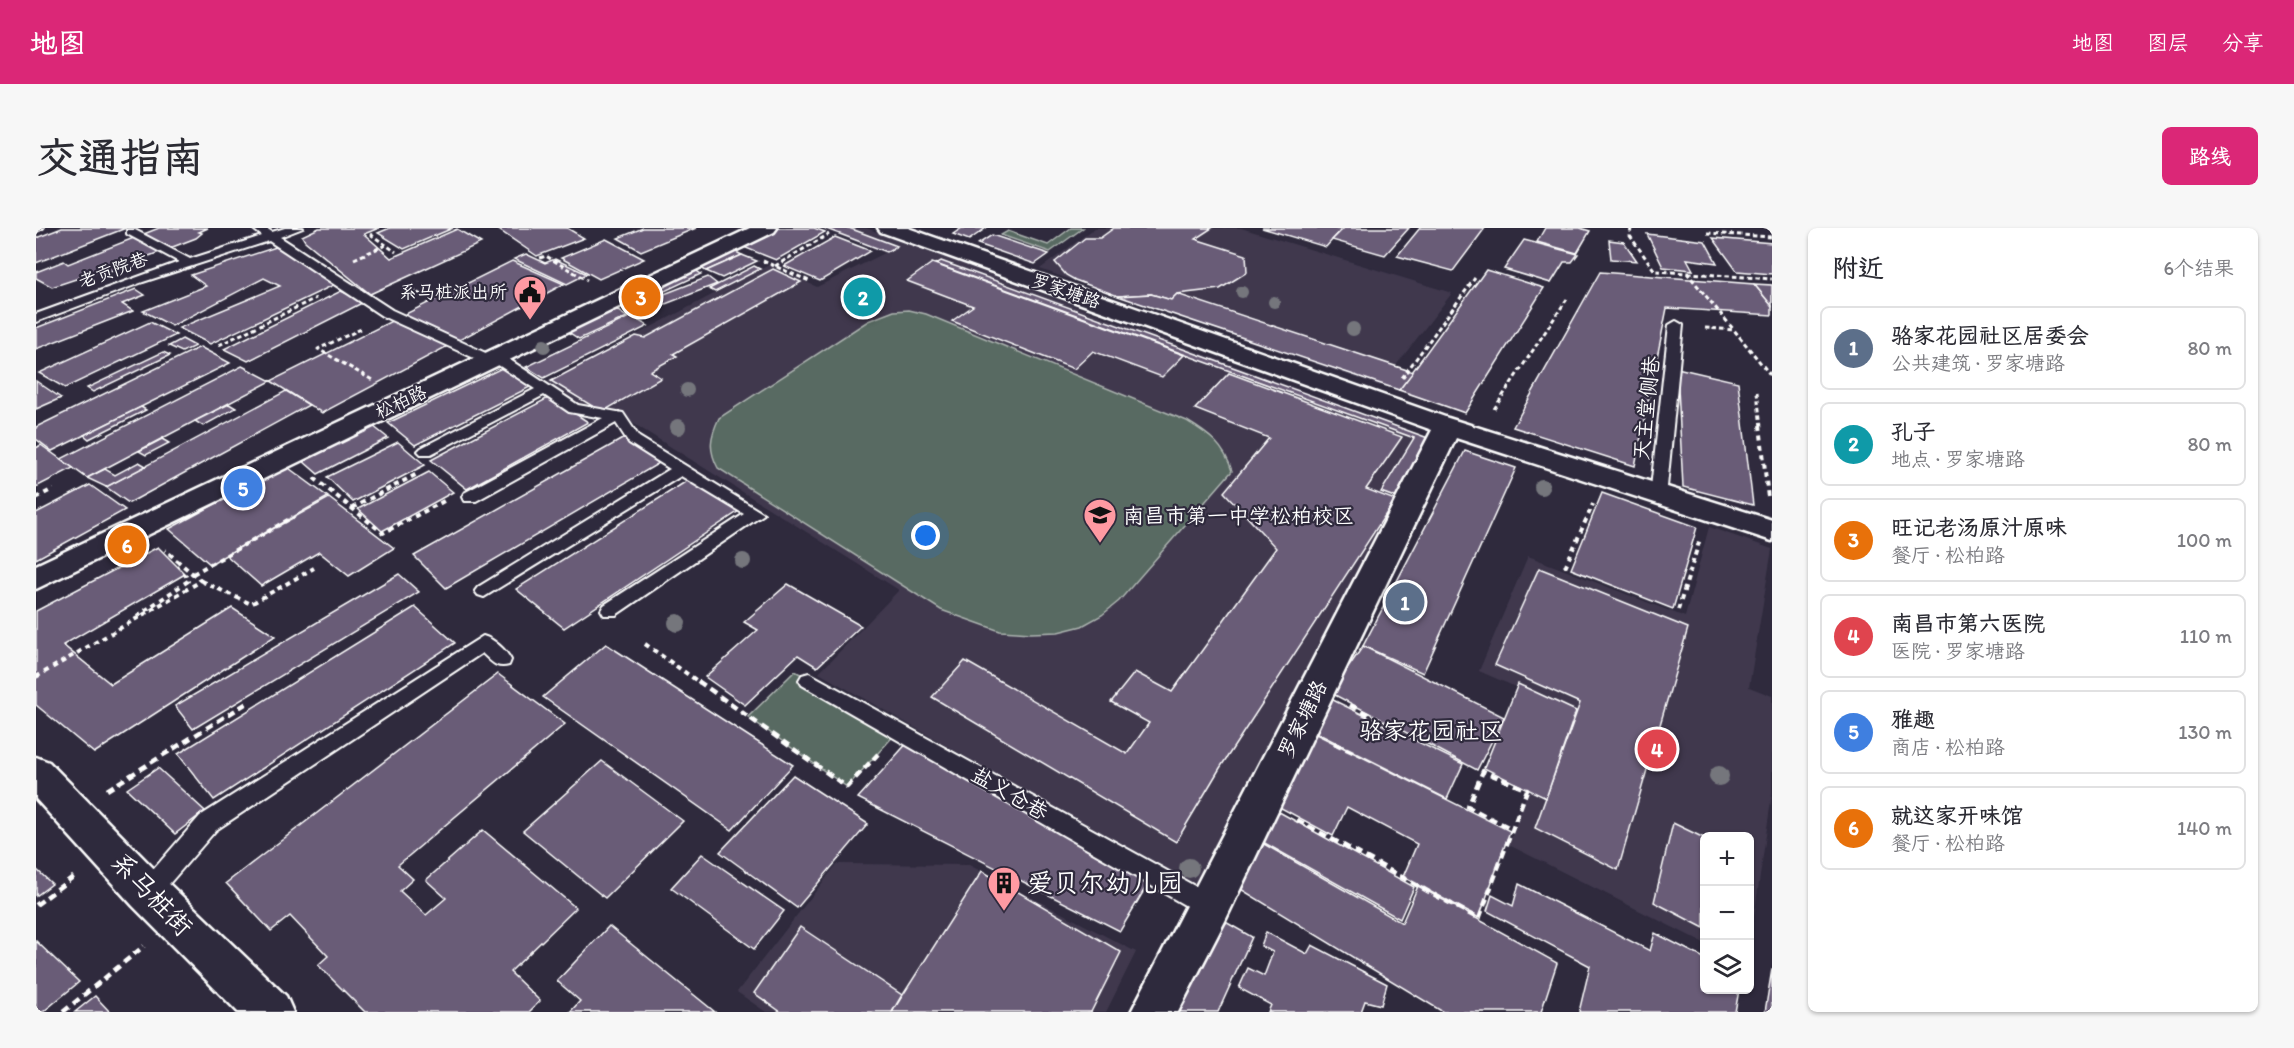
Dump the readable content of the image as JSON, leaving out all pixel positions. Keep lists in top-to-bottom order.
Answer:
{
  "streets": {
    "street": ["罗家塘路", "松柏路", "系马桩街"],
    "lane": ["老贡院巷", "天主堂侧巷", "盐义仓巷"]
  },
  "crossings": [
    ["罗家塘路", "天主堂侧巷"],
    ["罗家塘路", "盐义仓巷"]
  ],
  "districts": ["骆家花园社区"],
  "places": {
    "public building": ["系马桩派出所"],
    "school or university": ["南昌市第一中学松柏校区"],
    "building": ["爱贝尔幼儿园"]
  },
  "page": {
    "header": "地图",
    "nav": ["地图", "图层", "分享"],
    "buttons": "路线",
    "title": "交通指南",
    "heading": ["附近", "6个结果"],
    "pins": [
      "2",
      "3",
      "5",
      "6",
      "1",
      "4"
    ],
    "list": [
      {
        "mark": "1",
        "name": "骆家花园社区居委会",
        "note": "公共建筑 · 罗家塘路",
        "value": "80 m"
      },
      {
        "mark": "2",
        "name": "孔子",
        "note": "地点 · 罗家塘路",
        "value": "80 m"
      },
      {
        "mark": "3",
        "name": "旺记老汤原汁原味",
        "note": "餐厅 · 松柏路",
        "value": "100 m"
      },
      {
        "mark": "4",
        "name": "南昌市第六医院",
        "note": "医院 · 罗家塘路",
        "value": "110 m"
      },
      {
        "mark": "5",
        "name": "雅趣",
        "note": "商店 · 松柏路",
        "value": "130 m"
      },
      {
        "mark": "6",
        "name": "就这家开味馆",
        "note": "餐厅 · 松柏路",
        "value": "140 m"
      }
    ],
    "map_buttons": ["+", "−"]
  }
}
